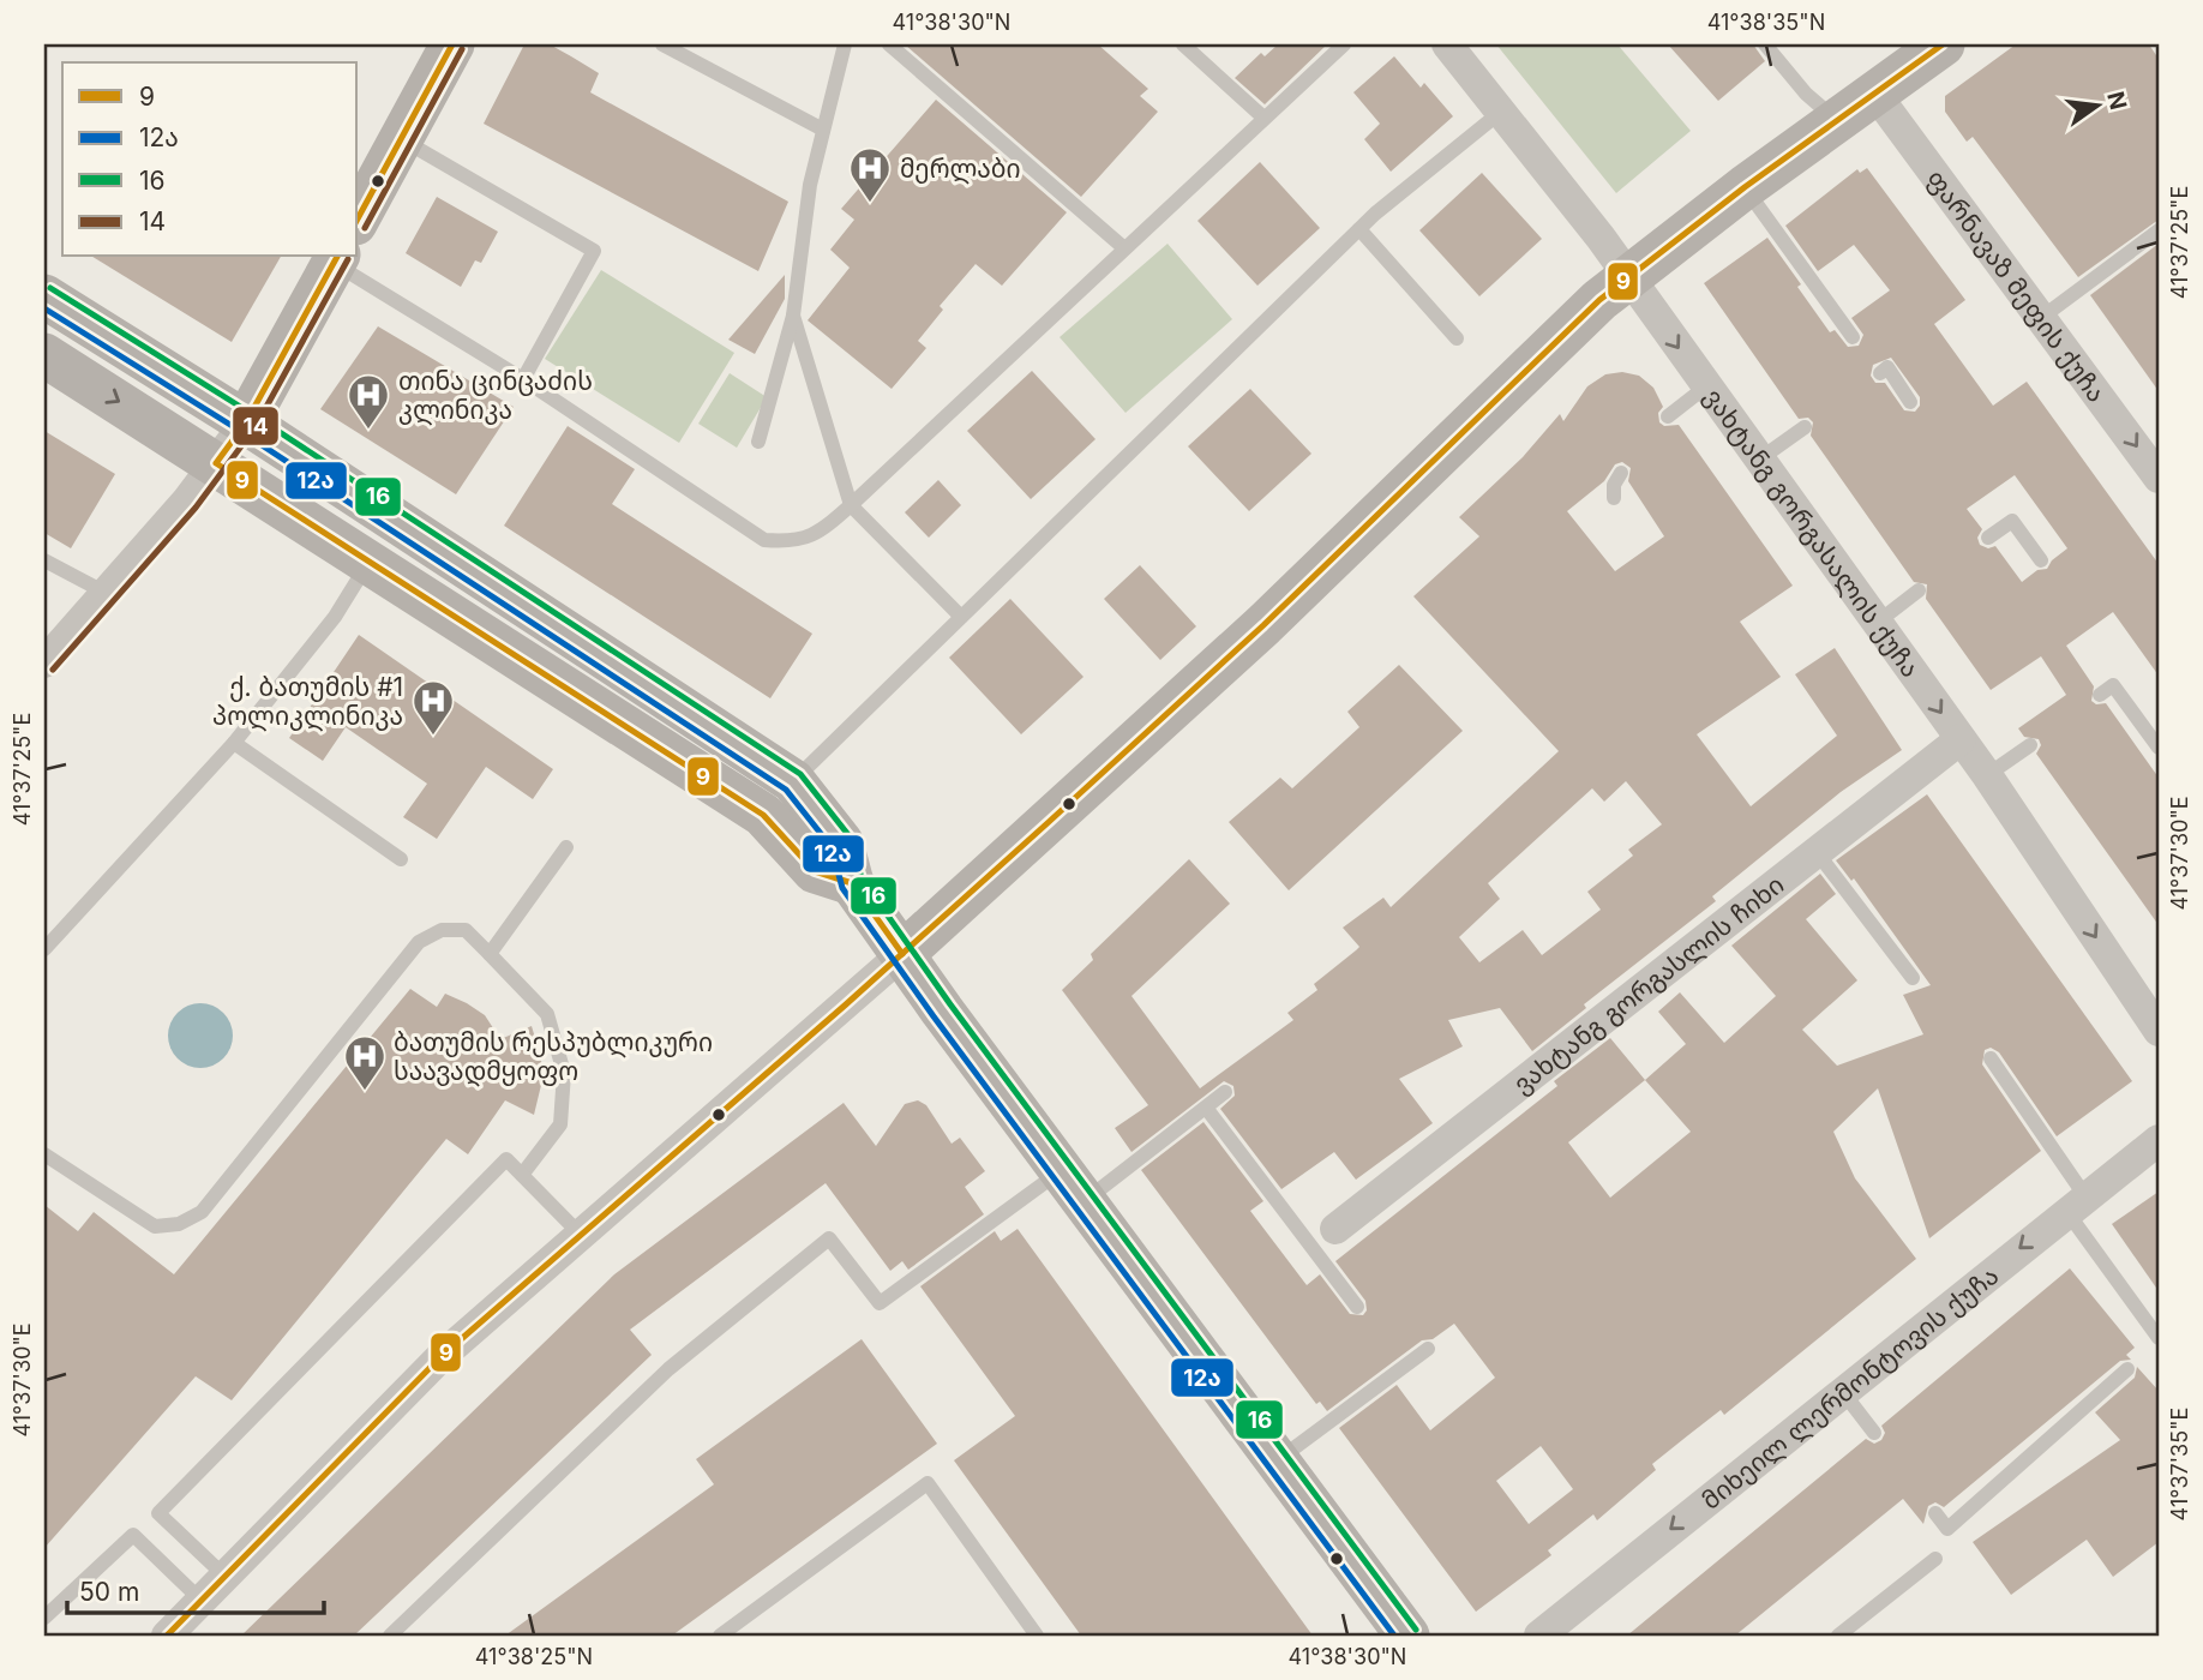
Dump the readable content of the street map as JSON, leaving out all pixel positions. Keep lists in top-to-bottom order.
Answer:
{
  "streets": {
    "street": [
      "ფარნავაზ მეფის ქუჩა",
      "ვახტანგ გორგასალის ქუჩა",
      "ვახტანგ გორგასლის ჩიხი",
      "მიხეილ ლერმონტოვის ქუჩა"
    ]
  },
  "crossings": [
    ["ვახტანგ გორგასალის ქუჩა", "ვახტანგ გორგასლის ჩიხი"]
  ],
  "one_way": ["ფარნავაზ მეფის ქუჩა", "ვახტანგ გორგასალის ქუჩა", "მიხეილ ლერმონტოვის ქუჩა"],
  "places": {
    "hospital": [
      "მერლაბი",
      "თინა ცინცაძის კლინიკა",
      "ქ. ბათუმის #1 პოლიკლინიკა",
      "ბათუმის რესპუბლიკური საავადმყოფო"
    ]
  },
  "lines": [
    "transit line 9",
    "transit line 14",
    "transit line 16",
    "transit line 12ა"
  ],
  "legend": [
    "9",
    "12ა",
    "16",
    "14"
  ],
  "scale_bar": "50 m",
  "north": "right",
  "coordinates": [
    "41°38'30\"N",
    "41°38'35\"N",
    "41°37'25\"E",
    "41°37'30\"E",
    "41°37'35\"E",
    "41°38'25\"N"
  ]
}
